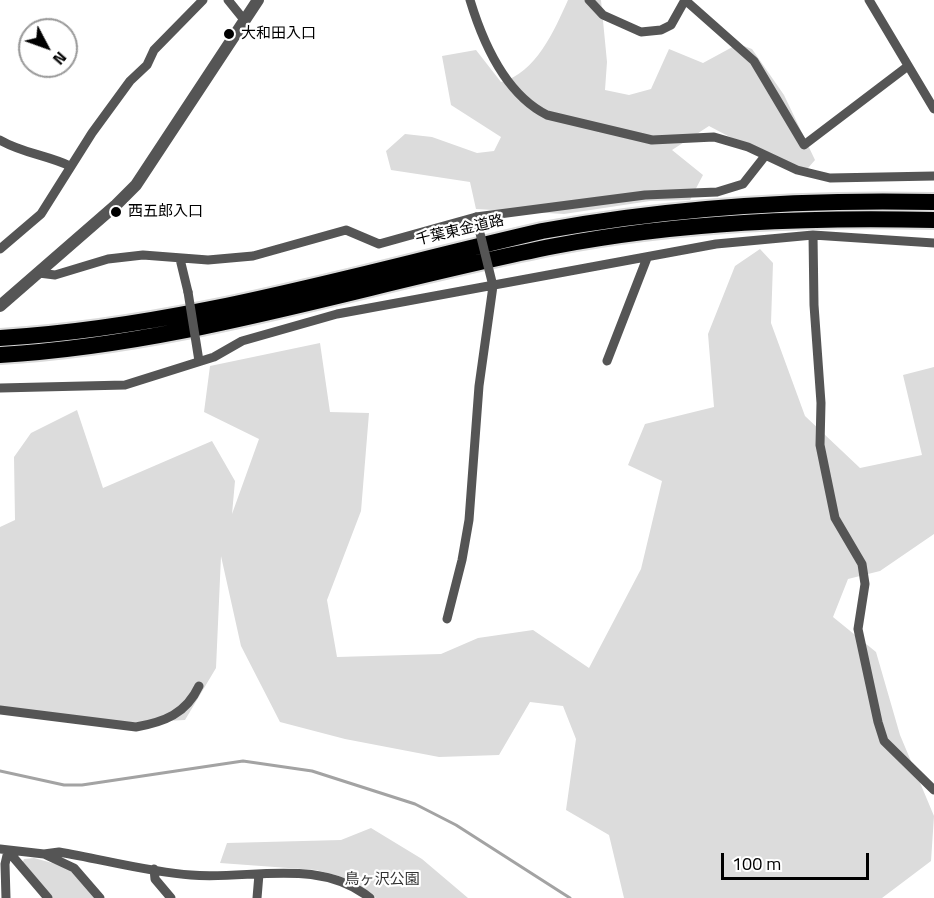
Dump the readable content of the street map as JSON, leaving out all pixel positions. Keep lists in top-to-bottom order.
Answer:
{
  "streets": {
    "highway": ["千葉東金道路"]
  },
  "parks": ["鳥ヶ沢公園"],
  "places": ["大和田入口", "西五郎入口"],
  "scale_bar": "100 m",
  "north": "bottom right"
}
